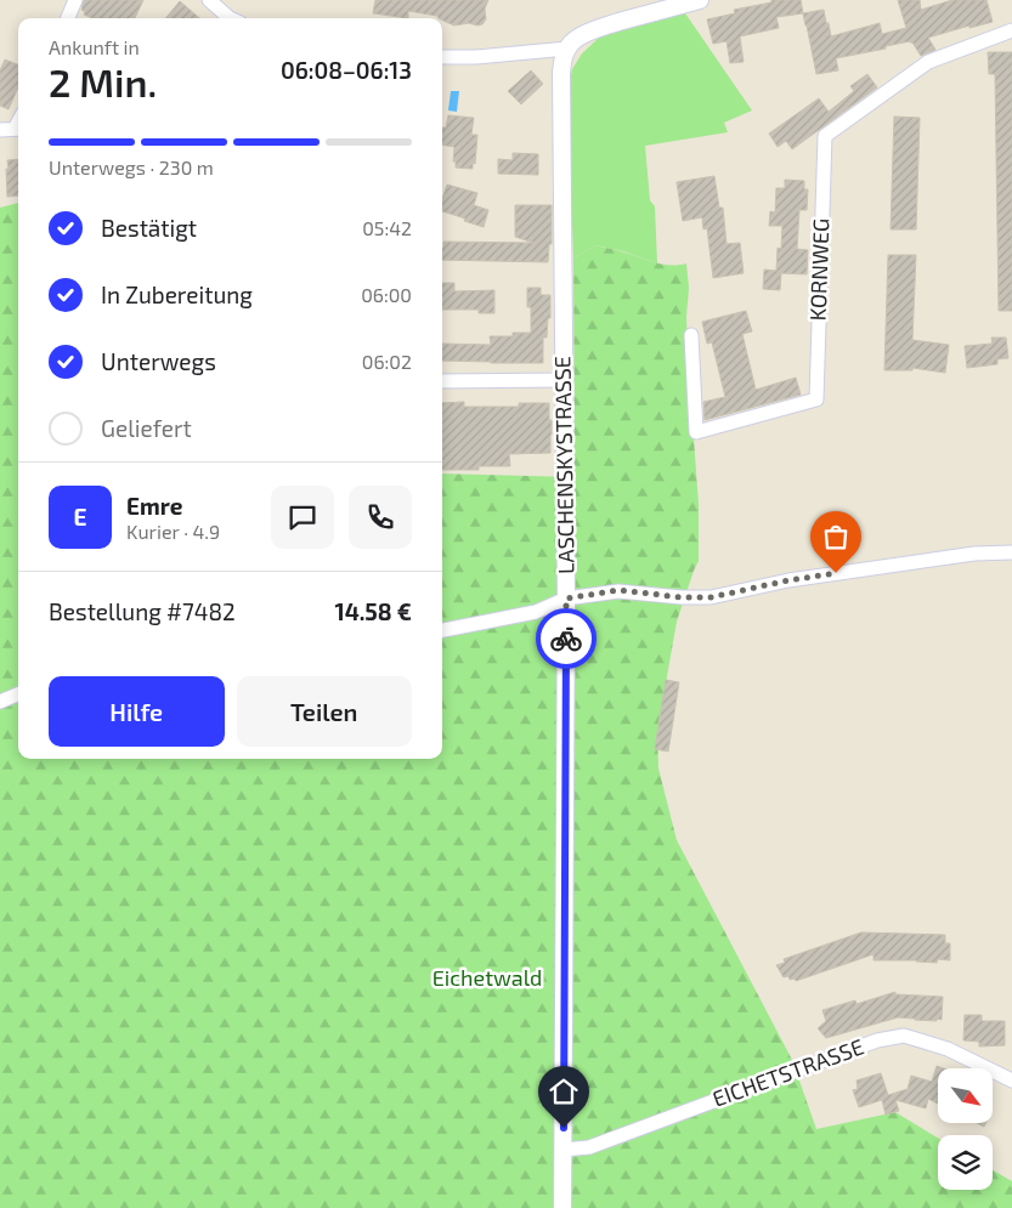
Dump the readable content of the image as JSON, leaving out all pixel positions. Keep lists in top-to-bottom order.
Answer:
{
  "streets": {
    "street": ["KORNWEG", "LASCHENSKYSTRASSE", "EICHETSTRASSE"]
  },
  "crossings": [
    ["LASCHENSKYSTRASSE", "EICHETSTRASSE"]
  ],
  "parks": ["Eichetwald"],
  "north": "bottom right",
  "page": {
    "heading": ["2 Min.", "Ankunft in", "06:08–06:13"],
    "panel": [
      "Emre",
      "Kurier · 4.9",
      "Bestellung #7482",
      "14.58 €"
    ],
    "bar": "Unterwegs · 230 m",
    "list": [
      ["Bestätigt", "05:42"],
      ["In Zubereitung", "06:00"],
      ["Unterwegs", "06:02"],
      "Geliefert"
    ],
    "round": "E",
    "buttons": ["Hilfe", "Teilen"]
  }
}
